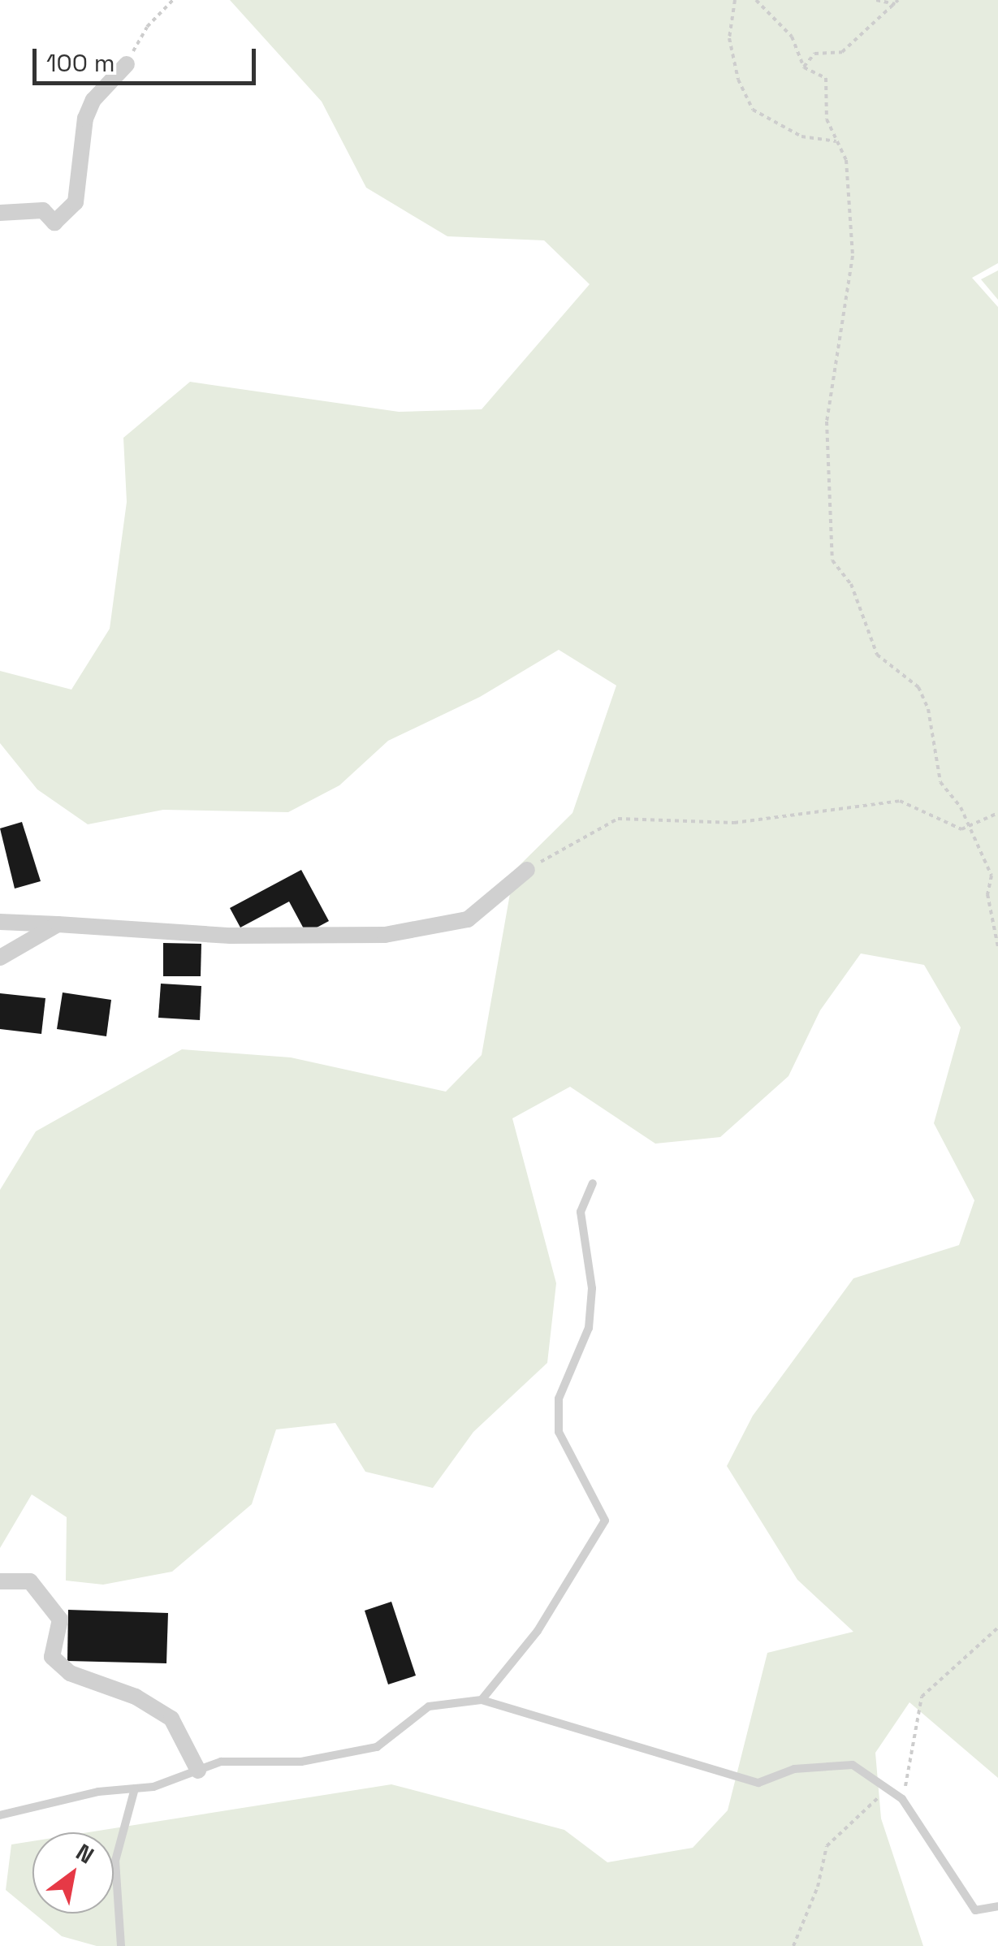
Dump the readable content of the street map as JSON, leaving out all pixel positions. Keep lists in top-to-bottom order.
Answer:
{
  "scale_bar": "100 m",
  "north": "top right"
}
